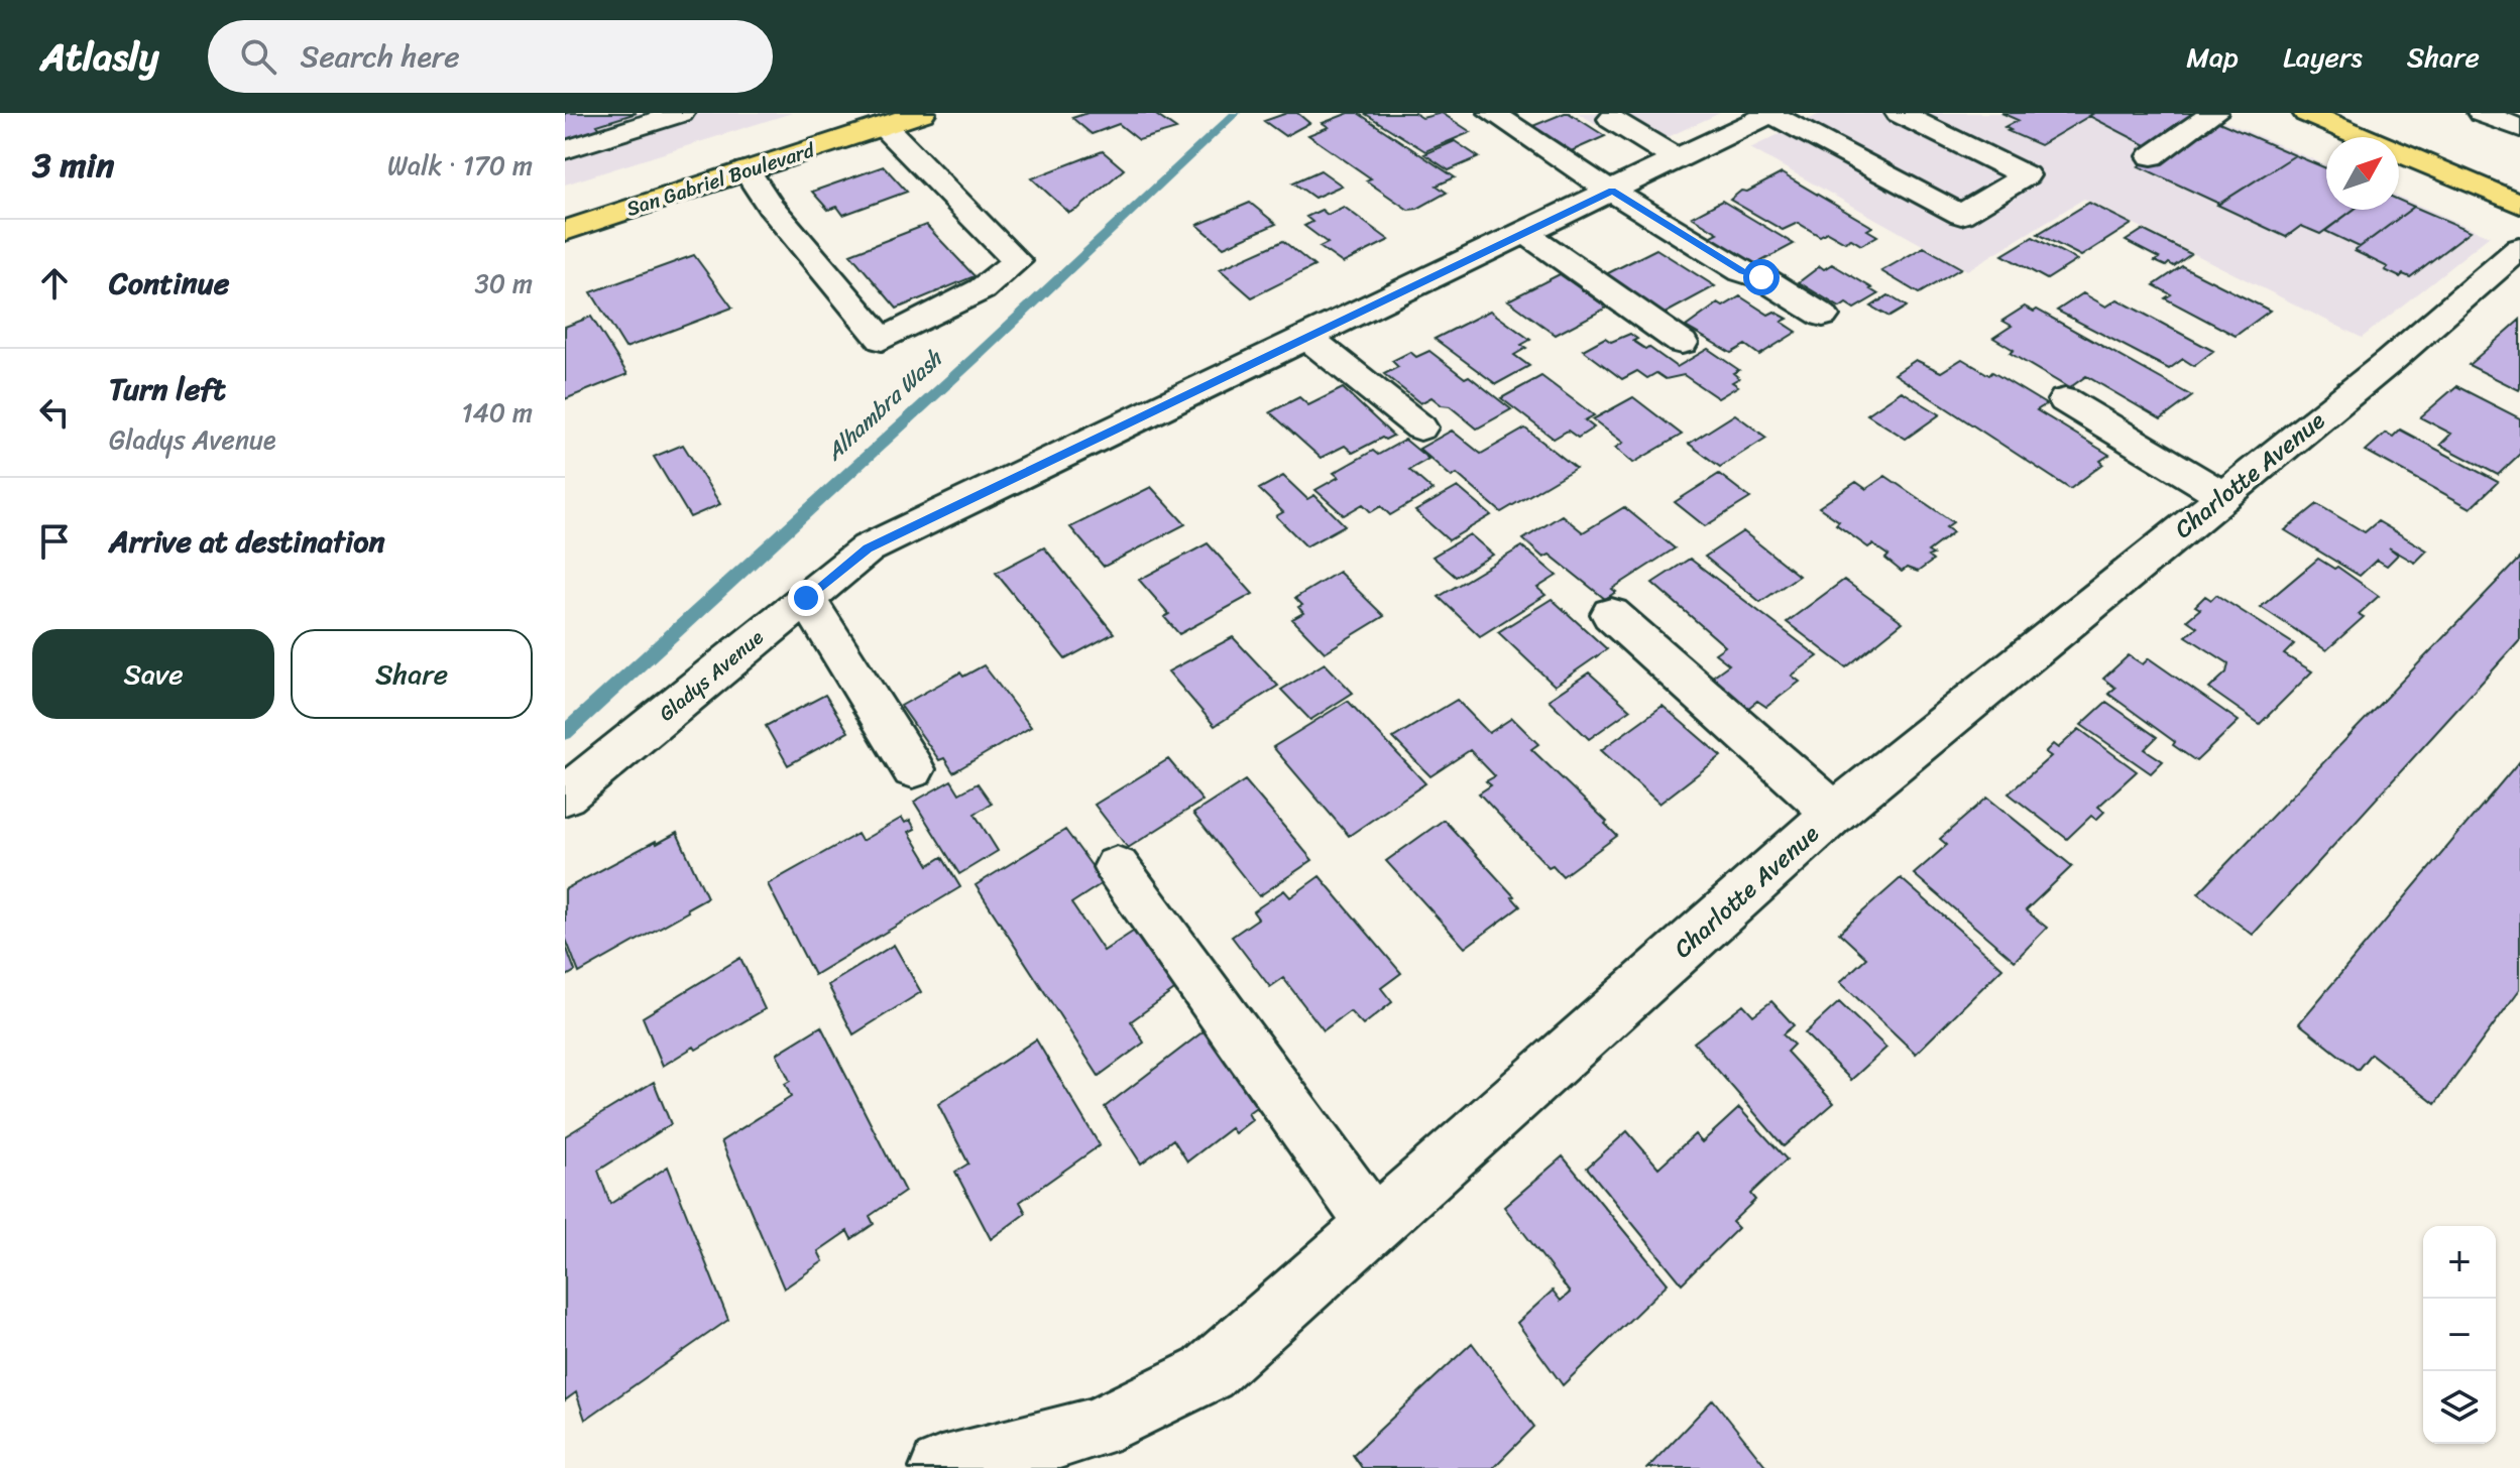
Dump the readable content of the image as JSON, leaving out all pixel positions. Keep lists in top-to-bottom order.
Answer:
{
  "streets": {
    "main road": ["San Gabriel Boulevard"],
    "street": ["Charlotte Avenue", "Gladys Avenue"]
  },
  "water": ["Alhambra Wash"],
  "north": "top right",
  "page": {
    "header": "Atlasly",
    "search": "Search here",
    "nav": ["Map", "Layers", "Share"],
    "heading": ["3 min", "Walk · 170 m"],
    "list": [
      ["Continue", "30 m"],
      ["Turn left", "Gladys Avenue", "140 m"],
      "Arrive at destination"
    ],
    "buttons": ["Save", "Share"],
    "map_buttons": ["+", "−"]
  }
}
